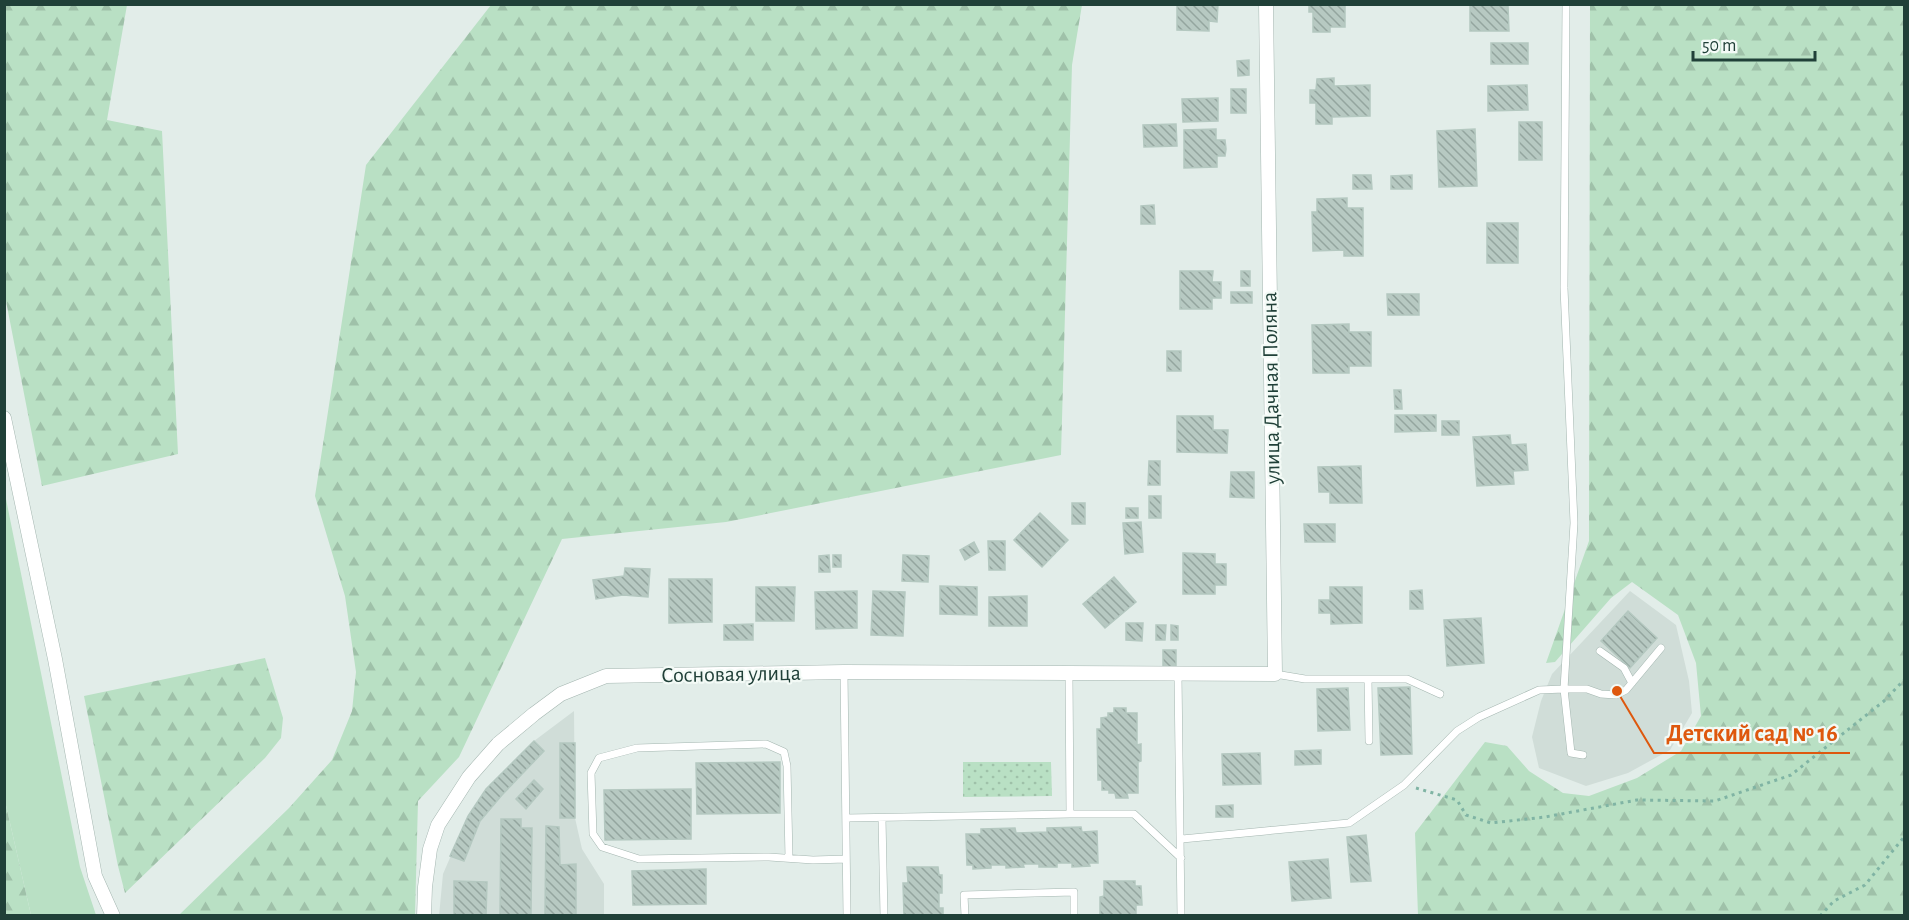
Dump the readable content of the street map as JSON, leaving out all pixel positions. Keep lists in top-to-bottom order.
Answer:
{
  "streets": {
    "street": ["улица Дачная Поляна", "Сосновая улица"]
  },
  "places": ["Детский сад № 16"],
  "scale_bar": "50 m"
}
